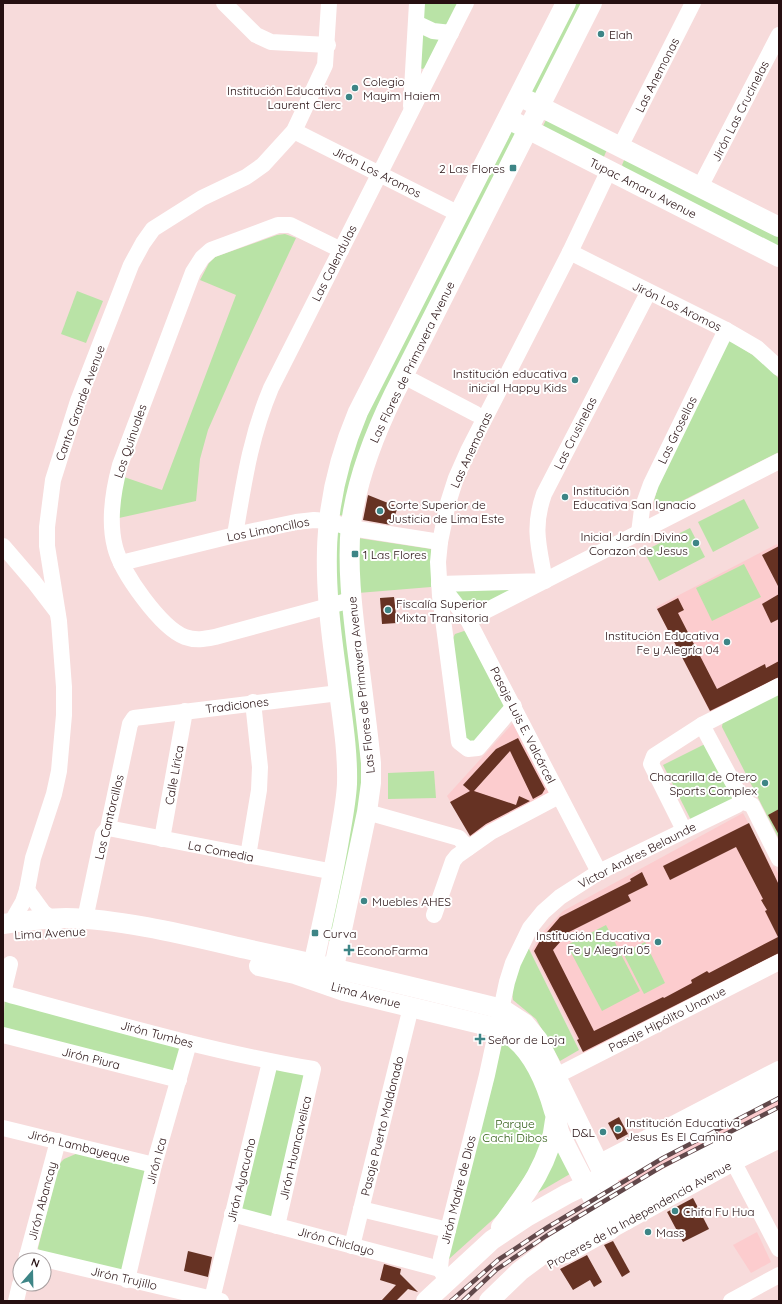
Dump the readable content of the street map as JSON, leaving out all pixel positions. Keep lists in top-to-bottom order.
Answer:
{
  "streets": {
    "main road": [
      "Tupac Amaru Avenue",
      "Las Flores de Primavera Avenue",
      "Lima Avenue",
      "Proceres de la Independencia Avenue"
    ],
    "street": [
      "Las Anemonas",
      "Jirón Las Crucinelas",
      "Jirón Los Aromos",
      "Las Calendulas",
      "Canto Grande Avenue",
      "Las Grosellas",
      "Las Crusinelas",
      "Los Quinuales",
      "Los Limoncillos",
      "Tradiciones",
      "Pasaje Luis E. Valcárcel",
      "Calle Lírica",
      "Los Cantorcillos",
      "La Comedia",
      "Victor Andres Belaunde",
      "Pasaje Hipólito Unanue",
      "Jirón Tumbes",
      "Jirón Piura",
      "Pasaje Puerto Maldonado",
      "Jirón Lambayeque",
      "Jirón Huancavelica",
      "Jirón Ica",
      "Jirón Ayacucho",
      "Jirón Madre de Dios",
      "Jirón Abancay",
      "Jirón Chiclayo",
      "Jirón Trujillo"
    ]
  },
  "crossings": [
    ["Las Anemonas", "Jirón Los Aromos"],
    ["Las Anemonas", "Tupac Amaru Avenue"],
    ["Las Anemonas", "Los Limoncillos"],
    ["Las Anemonas", "Pasaje Luis E. Valcárcel"],
    ["Jirón Los Aromos", "Las Calendulas"],
    ["Jirón Los Aromos", "Las Flores de Primavera Avenue"],
    ["Jirón Los Aromos", "Canto Grande Avenue"],
    ["Jirón Los Aromos", "Las Grosellas"],
    ["Jirón Los Aromos", "Las Crusinelas"],
    ["Tupac Amaru Avenue", "Las Flores de Primavera Avenue"],
    ["Las Calendulas", "Los Quinuales"],
    ["Las Calendulas", "Los Limoncillos"],
    ["Las Flores de Primavera Avenue", "Los Quinuales"],
    ["Las Flores de Primavera Avenue", "Los Limoncillos"],
    ["Las Flores de Primavera Avenue", "Tradiciones"],
    ["Las Flores de Primavera Avenue", "La Comedia"],
    ["Las Flores de Primavera Avenue", "Lima Avenue"],
    ["Canto Grande Avenue", "Lima Avenue"],
    ["Los Quinuales", "Los Limoncillos"],
    ["Tradiciones", "Calle Lírica"],
    ["Tradiciones", "Los Cantorcillos"],
    ["Pasaje Luis E. Valcárcel", "Victor Andres Belaunde"],
    ["Calle Lírica", "La Comedia"],
    ["Los Cantorcillos", "La Comedia"],
    ["Los Cantorcillos", "Lima Avenue"],
    ["Victor Andres Belaunde", "Lima Avenue"],
    ["Victor Andres Belaunde", "Jirón Madre de Dios"],
    ["Lima Avenue", "Pasaje Hipólito Unanue"],
    ["Lima Avenue", "Pasaje Puerto Maldonado"],
    ["Lima Avenue", "Jirón Madre de Dios"],
    ["Lima Avenue", "Proceres de la Independencia Avenue"],
    ["Jirón Tumbes", "Jirón Huancavelica"],
    ["Jirón Tumbes", "Jirón Ica"],
    ["Jirón Tumbes", "Jirón Ayacucho"],
    ["Jirón Piura", "Jirón Ica"],
    ["Pasaje Puerto Maldonado", "Jirón Chiclayo"],
    ["Jirón Lambayeque", "Jirón Ica"],
    ["Jirón Lambayeque", "Jirón Abancay"],
    ["Jirón Huancavelica", "Jirón Chiclayo"],
    ["Jirón Ica", "Jirón Trujillo"],
    ["Jirón Ayacucho", "Jirón Chiclayo"],
    ["Jirón Ayacucho", "Jirón Trujillo"],
    ["Jirón Madre de Dios", "Jirón Chiclayo"]
  ],
  "parks": ["Parque Cachi Dibos"],
  "places": {
    "other": [
      "Elah",
      "Colegio Mayim Haiem",
      "Institución Educativa Laurent Clerc",
      "Institución educativa inicial Happy Kids",
      "Institución Educativa San Ignacio",
      "Corte Superior de Justicia de Lima Este",
      "Inicial Jardín Divino Corazon de Jesus",
      "Fiscalía Superior Mixta Transitoria",
      "Institución Educativa Fe y Alegría 04",
      "Chacarilla de Otero Sports Complex",
      "Muebles AHES",
      "Institución Educativa Fe y Alegría 05",
      "Institución Educativa Jesus Es El Camino",
      "D&L",
      "Chifa Fu Hua",
      "Mass"
    ],
    "transit": ["2 Las Flores", "1 Las Flores", "Curva"],
    "health": ["EconoFarma", "Señor de Loja"]
  },
  "north": "top"
}
